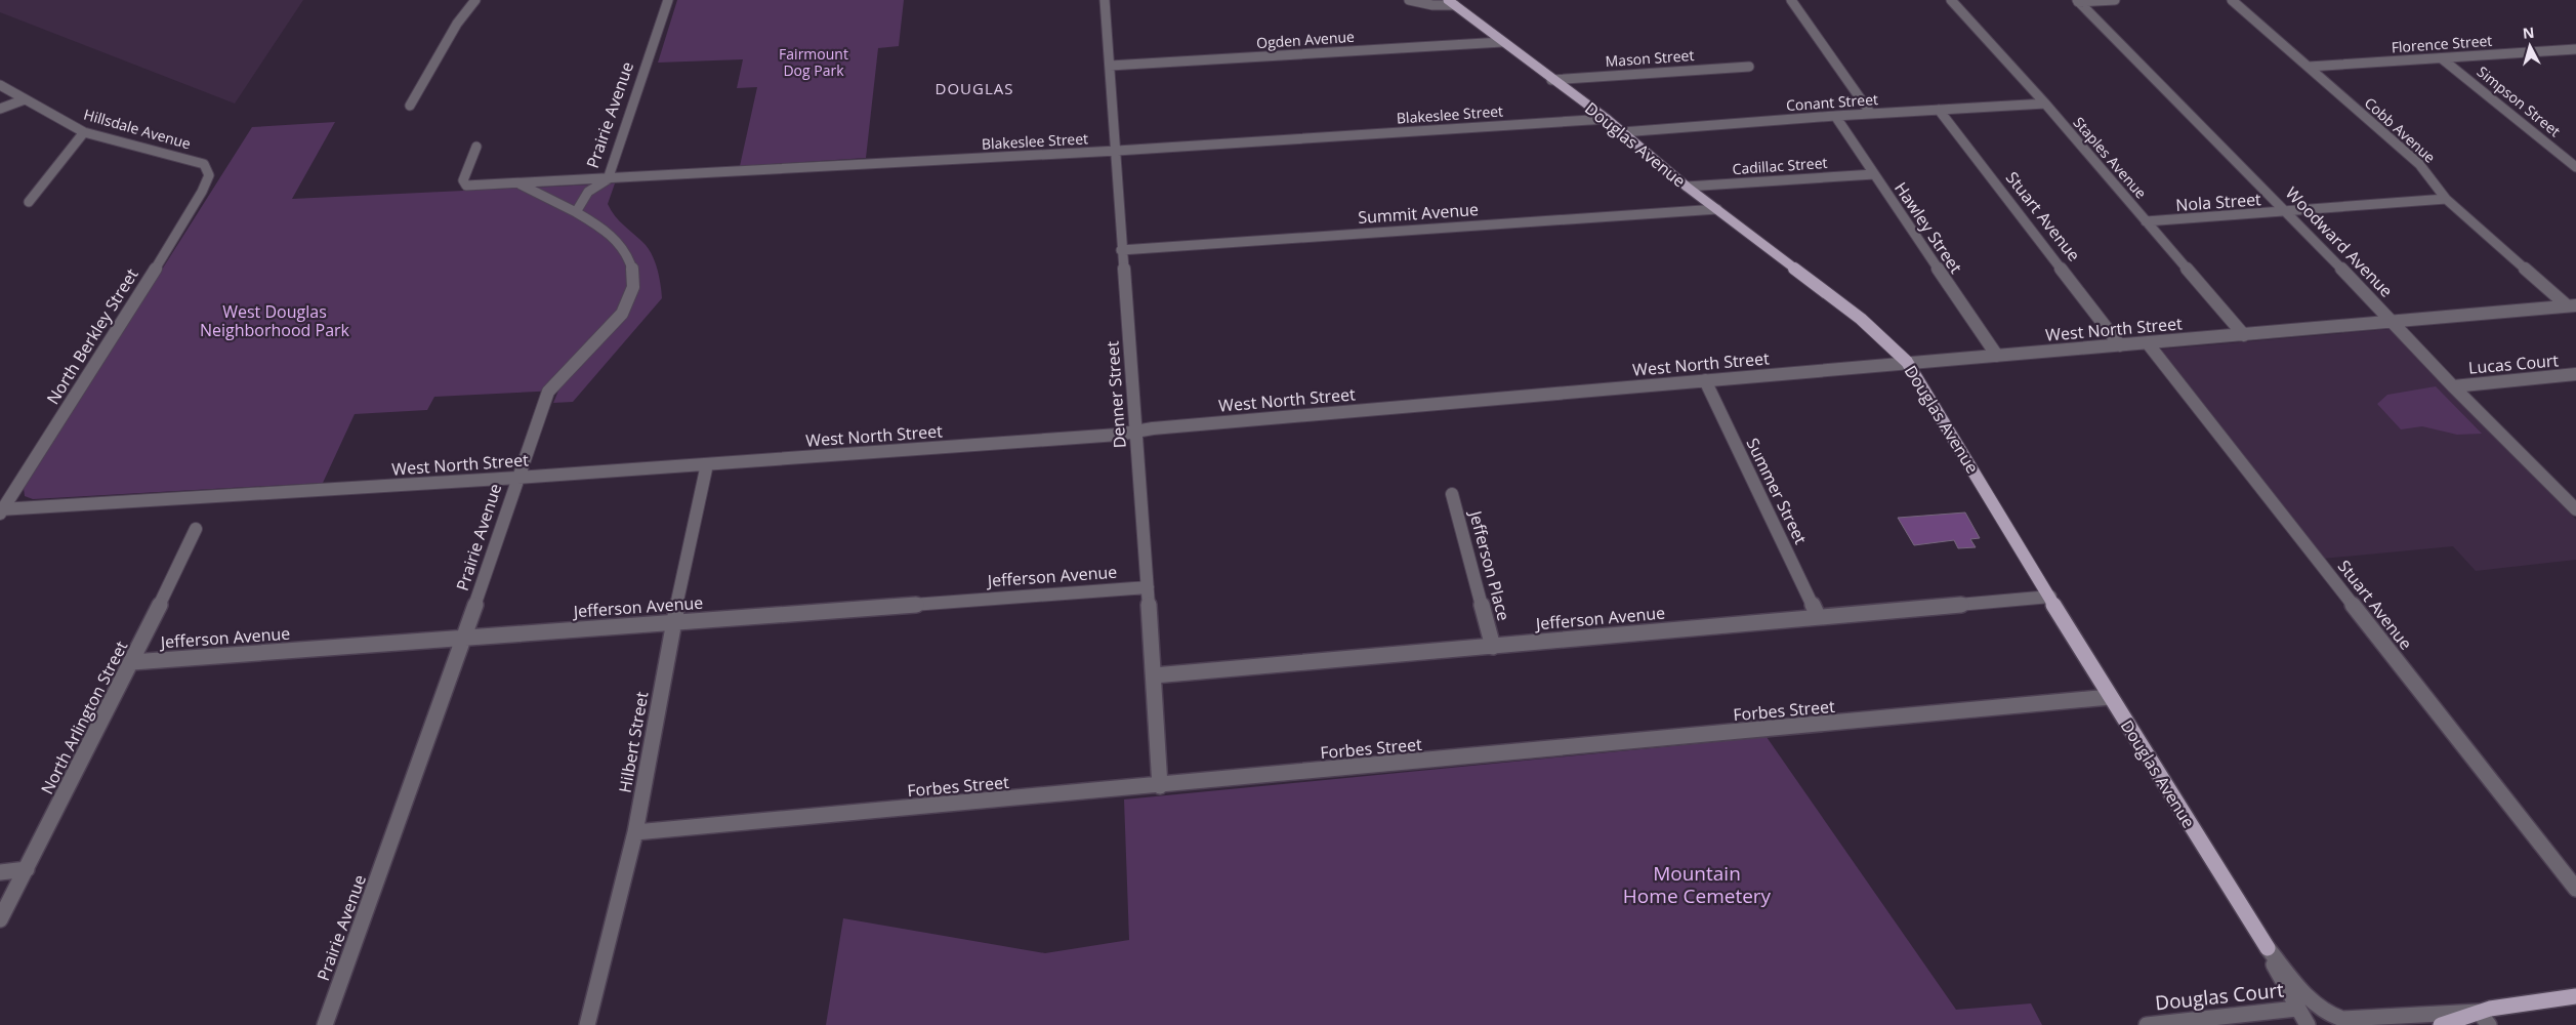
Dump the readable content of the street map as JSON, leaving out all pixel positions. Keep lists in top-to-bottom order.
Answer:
{
  "streets": {
    "main road": ["Douglas Avenue"],
    "street": [
      "Ogden Avenue",
      "Florence Street",
      "Mason Street",
      "Simpson Street",
      "Conant Street",
      "Prairie Avenue",
      "Blakeslee Street",
      "Hillsdale Avenue",
      "Cobb Avenue",
      "Staples Avenue",
      "Cadillac Street",
      "Nola Street",
      "Summit Avenue",
      "Stuart Avenue",
      "Hawley Street",
      "Woodward Avenue",
      "West North Street",
      "North Berkley Street",
      "Lucas Court",
      "Denner Street",
      "Summer Street",
      "Jefferson Place",
      "Jefferson Avenue",
      "Forbes Street",
      "North Arlington Street",
      "Hilbert Street",
      "Douglas Court"
    ]
  },
  "crossings": [
    ["Ogden Avenue", "Douglas Avenue"],
    ["Ogden Avenue", "Denner Street"],
    ["Florence Street", "Simpson Street"],
    ["Florence Street", "Cobb Avenue"],
    ["Mason Street", "Douglas Avenue"],
    ["Conant Street", "Douglas Avenue"],
    ["Conant Street", "Staples Avenue"],
    ["Conant Street", "Stuart Avenue"],
    ["Conant Street", "Hawley Street"],
    ["Prairie Avenue", "Blakeslee Street"],
    ["Prairie Avenue", "West North Street"],
    ["Prairie Avenue", "Jefferson Avenue"],
    ["Blakeslee Street", "Douglas Avenue"],
    ["Blakeslee Street", "Denner Street"],
    ["Hillsdale Avenue", "North Berkley Street"],
    ["Cobb Avenue", "Nola Street"],
    ["Cobb Avenue", "West North Street"],
    ["Douglas Avenue", "Cadillac Street"],
    ["Douglas Avenue", "Summit Avenue"],
    ["Douglas Avenue", "West North Street"],
    ["Douglas Avenue", "Jefferson Avenue"],
    ["Douglas Avenue", "Forbes Street"],
    ["Douglas Avenue", "Douglas Court"],
    ["Staples Avenue", "Nola Street"],
    ["Staples Avenue", "West North Street"],
    ["Cadillac Street", "Hawley Street"],
    ["Nola Street", "Woodward Avenue"],
    ["Summit Avenue", "Denner Street"],
    ["Stuart Avenue", "West North Street"],
    ["Hawley Street", "West North Street"],
    ["Woodward Avenue", "West North Street"],
    ["Woodward Avenue", "Lucas Court"],
    ["West North Street", "North Berkley Street"],
    ["West North Street", "Denner Street"],
    ["West North Street", "Summer Street"],
    ["West North Street", "Hilbert Street"],
    ["Denner Street", "Jefferson Avenue"],
    ["Denner Street", "Forbes Street"],
    ["Summer Street", "Jefferson Avenue"],
    ["Jefferson Place", "Jefferson Avenue"],
    ["Jefferson Avenue", "North Arlington Street"],
    ["Jefferson Avenue", "Hilbert Street"],
    ["Forbes Street", "Hilbert Street"]
  ],
  "districts": ["DOUGLAS"],
  "parks": ["Fairmount Dog Park", "West Douglas Neighborhood Park", "Mountain Home Cemetery"],
  "north": "top"
}
